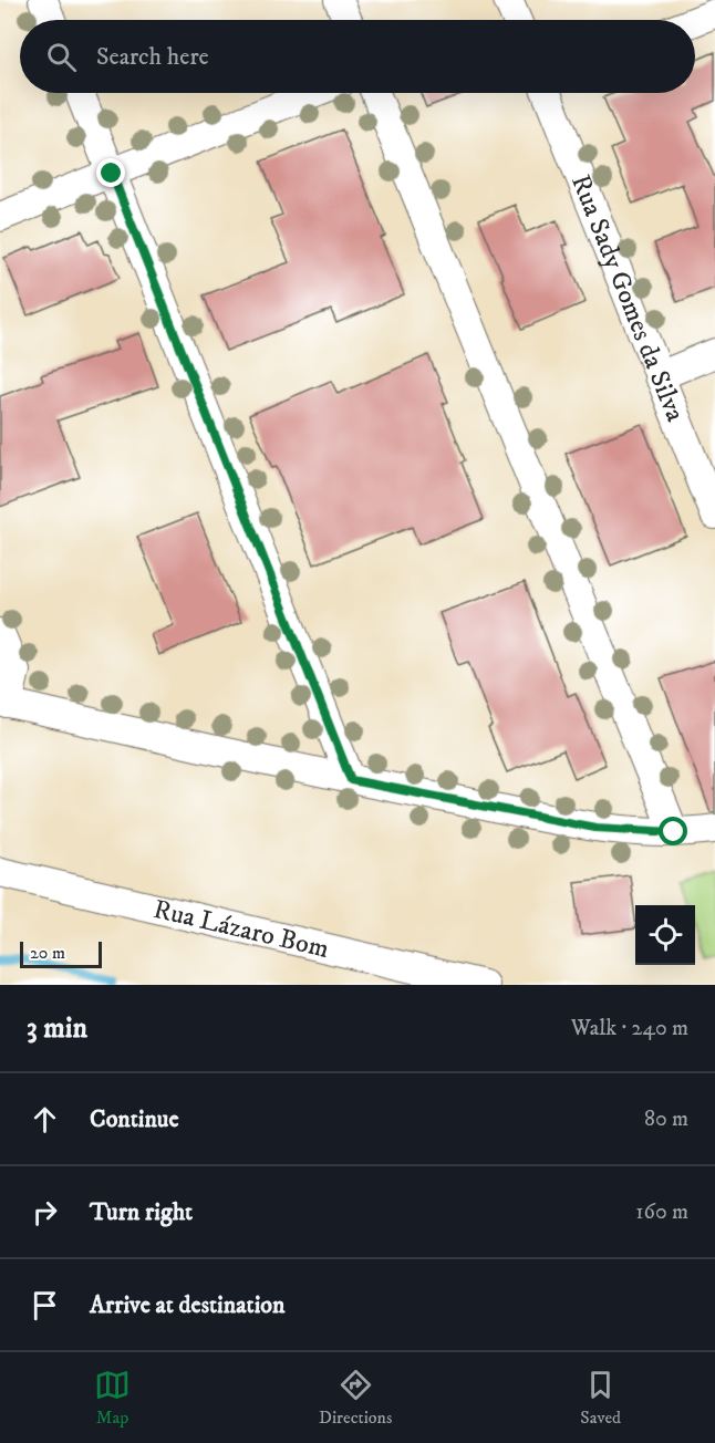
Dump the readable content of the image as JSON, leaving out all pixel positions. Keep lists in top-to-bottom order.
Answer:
{
  "streets": {
    "street": ["Rua Sady Gomes da Silva", "Rua Lázaro Bom"]
  },
  "scale_bar": "20 m",
  "page": {
    "search": "Search here",
    "scale": "20 m",
    "heading": ["3 min", "Walk · 240 m"],
    "list": [
      ["Continue", "80 m"],
      ["Turn right", "160 m"],
      "Arrive at destination"
    ],
    "nav": ["Map", "Directions", "Saved"]
  }
}
